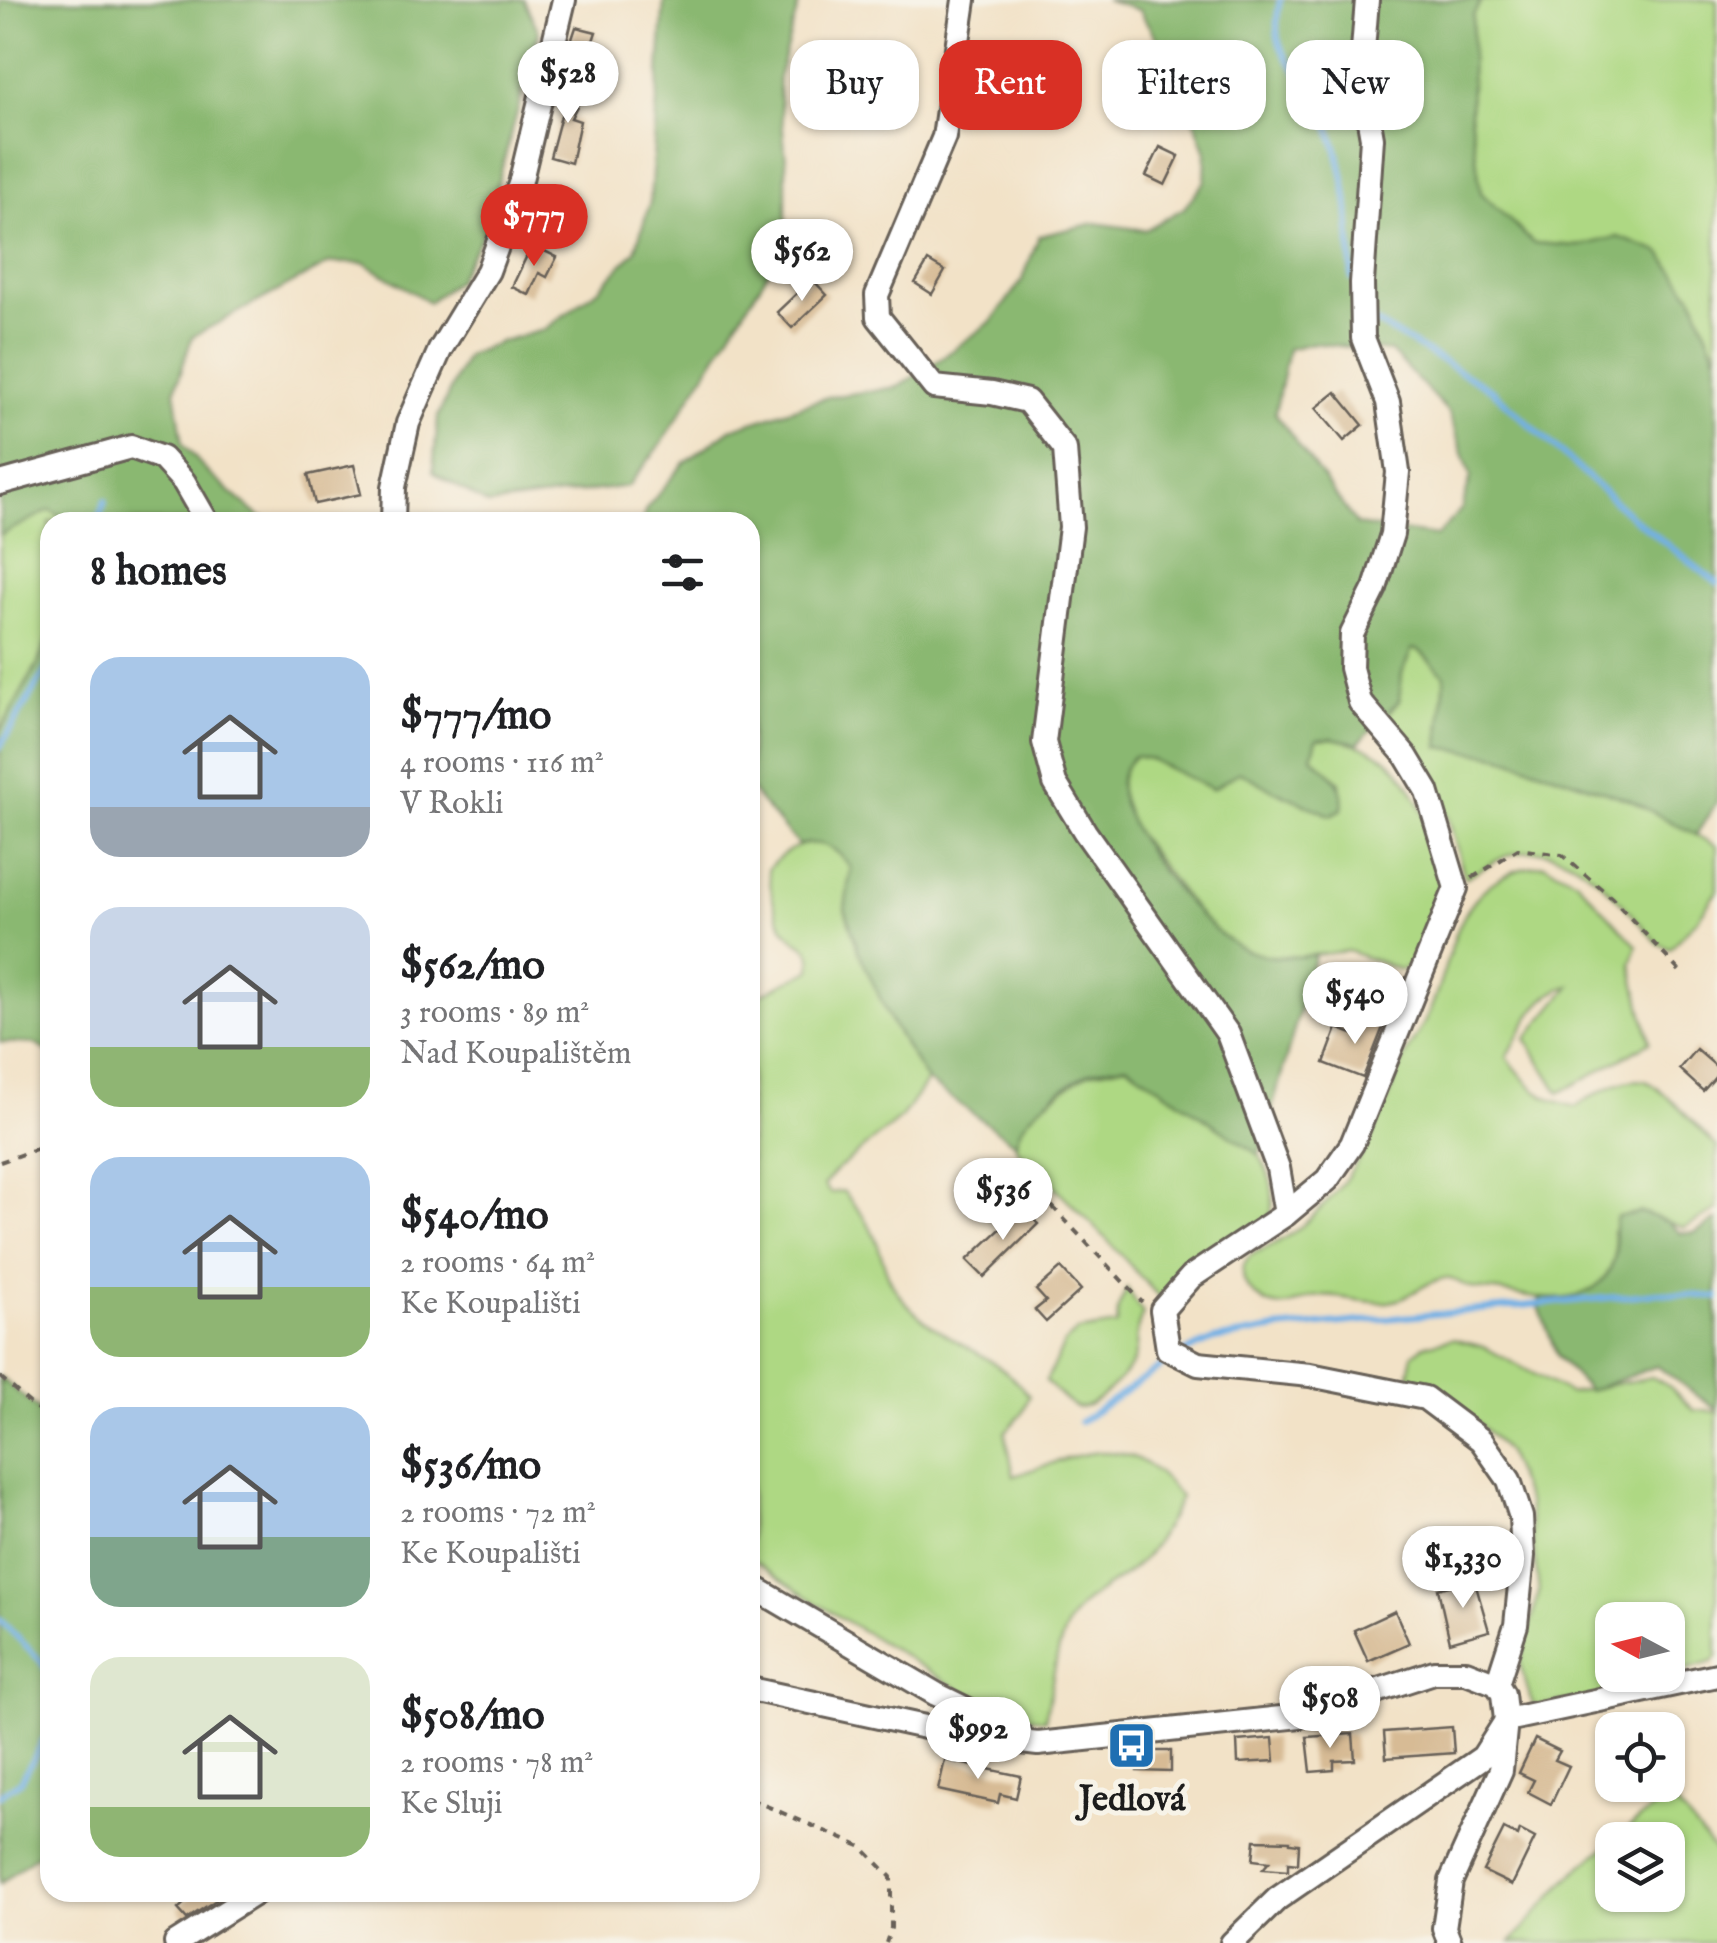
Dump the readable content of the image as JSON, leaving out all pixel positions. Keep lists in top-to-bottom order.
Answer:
{
  "places": {
    "bus stop": ["Jedlová"]
  },
  "north": "left",
  "page": {
    "chip": [
      "Buy",
      "Rent",
      "Filters",
      "New"
    ],
    "price": [
      "$528",
      "$777",
      "$562",
      "$540",
      "$536",
      "$1,330",
      "$508",
      "$992"
    ],
    "heading": "8 homes",
    "list": [
      {
        "name": "$777/mo",
        "note": "4 rooms · 116 m² · V Rokli"
      },
      {
        "name": "$562/mo",
        "note": "3 rooms · 89 m² · Nad Koupalištěm"
      },
      {
        "name": "$540/mo",
        "note": "2 rooms · 64 m² · Ke Koupališti"
      },
      {
        "name": "$536/mo",
        "note": "2 rooms · 72 m² · Ke Koupališti"
      },
      {
        "name": "$508/mo",
        "note": "2 rooms · 78 m² · Ke Sluji"
      }
    ]
  }
}
